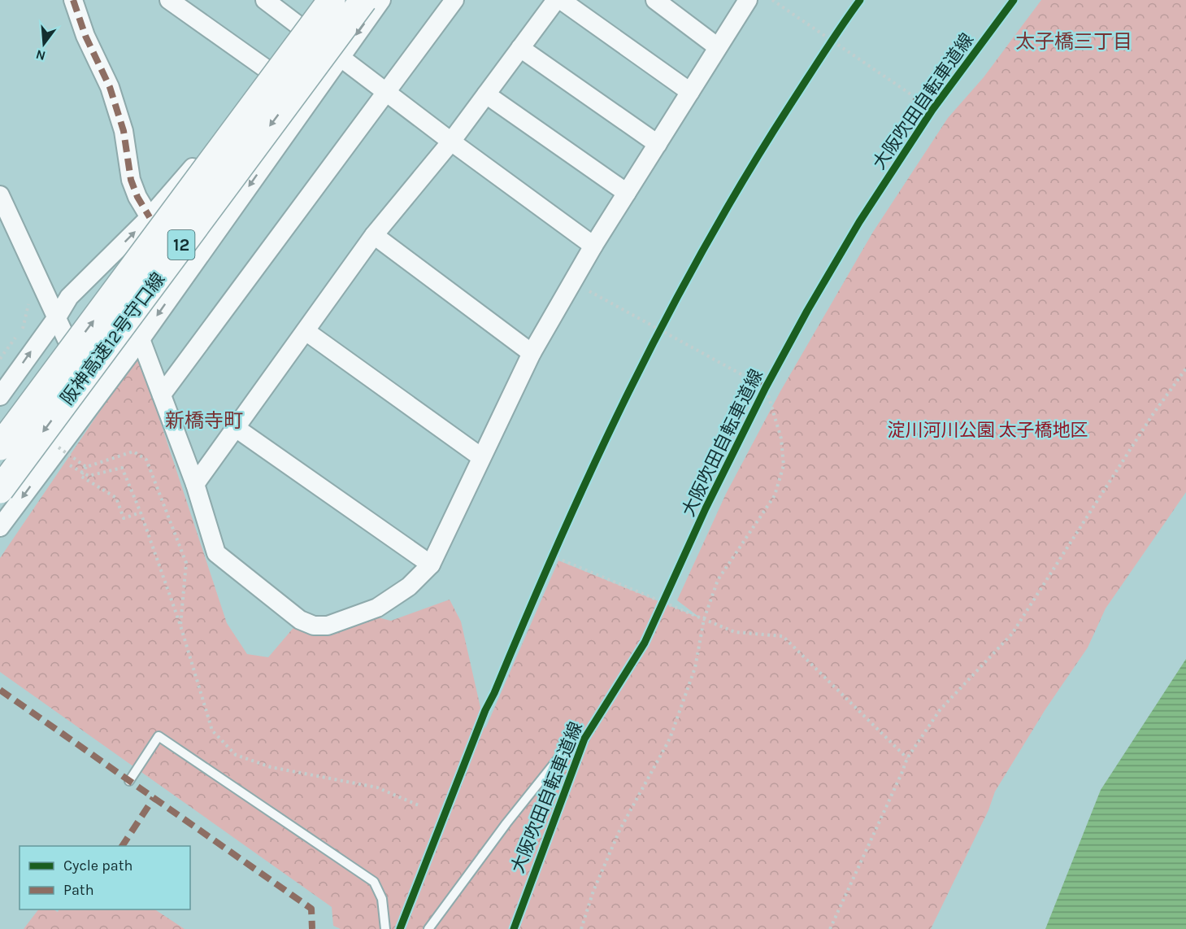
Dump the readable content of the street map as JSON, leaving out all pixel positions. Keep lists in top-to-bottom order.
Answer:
{
  "streets": {
    "highway": ["12", "阪神高速12号守口線"],
    "cycle path": ["大阪吹田自転車道線"]
  },
  "districts": ["太子橋三丁目", "新橋寺町"],
  "parks": ["淀川河川公園 太子橋地区"],
  "legend": ["Cycle path", "Path"],
  "north": "bottom"
}
